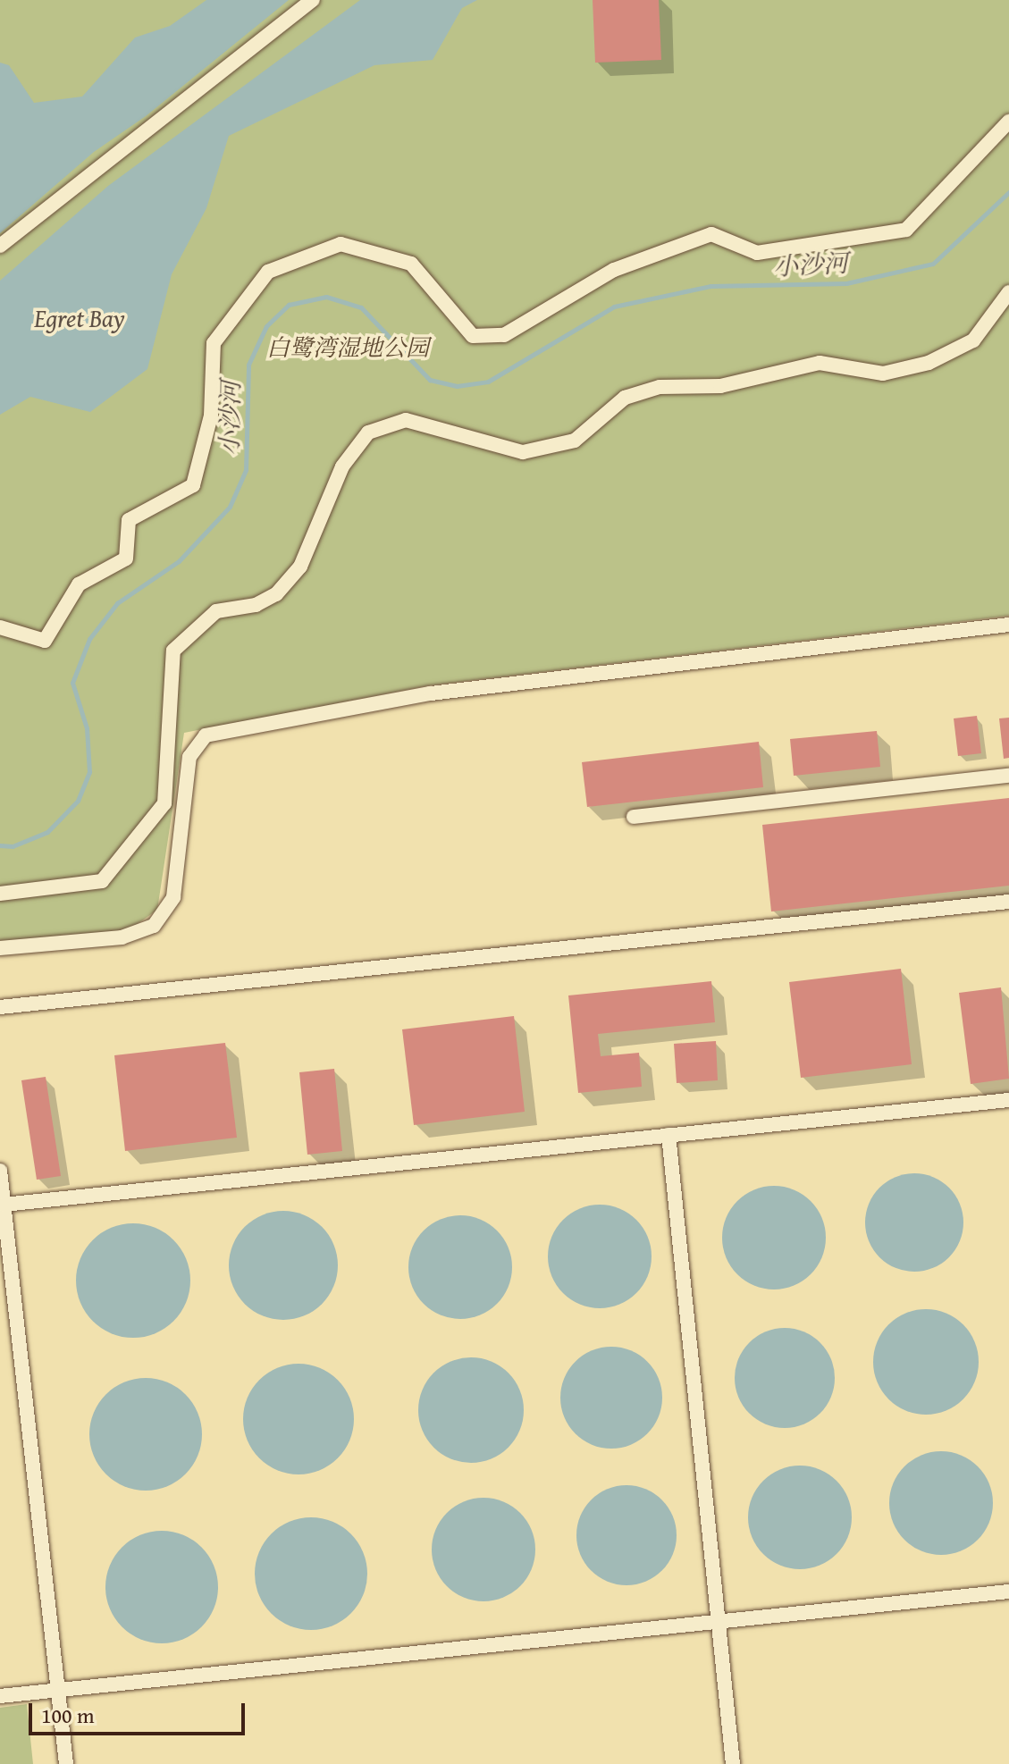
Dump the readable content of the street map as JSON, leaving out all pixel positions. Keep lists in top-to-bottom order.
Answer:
{
  "water": ["小沙河", "Egret Bay"],
  "parks": ["白鹭湾湿地公园"],
  "scale_bar": "100 m"
}
